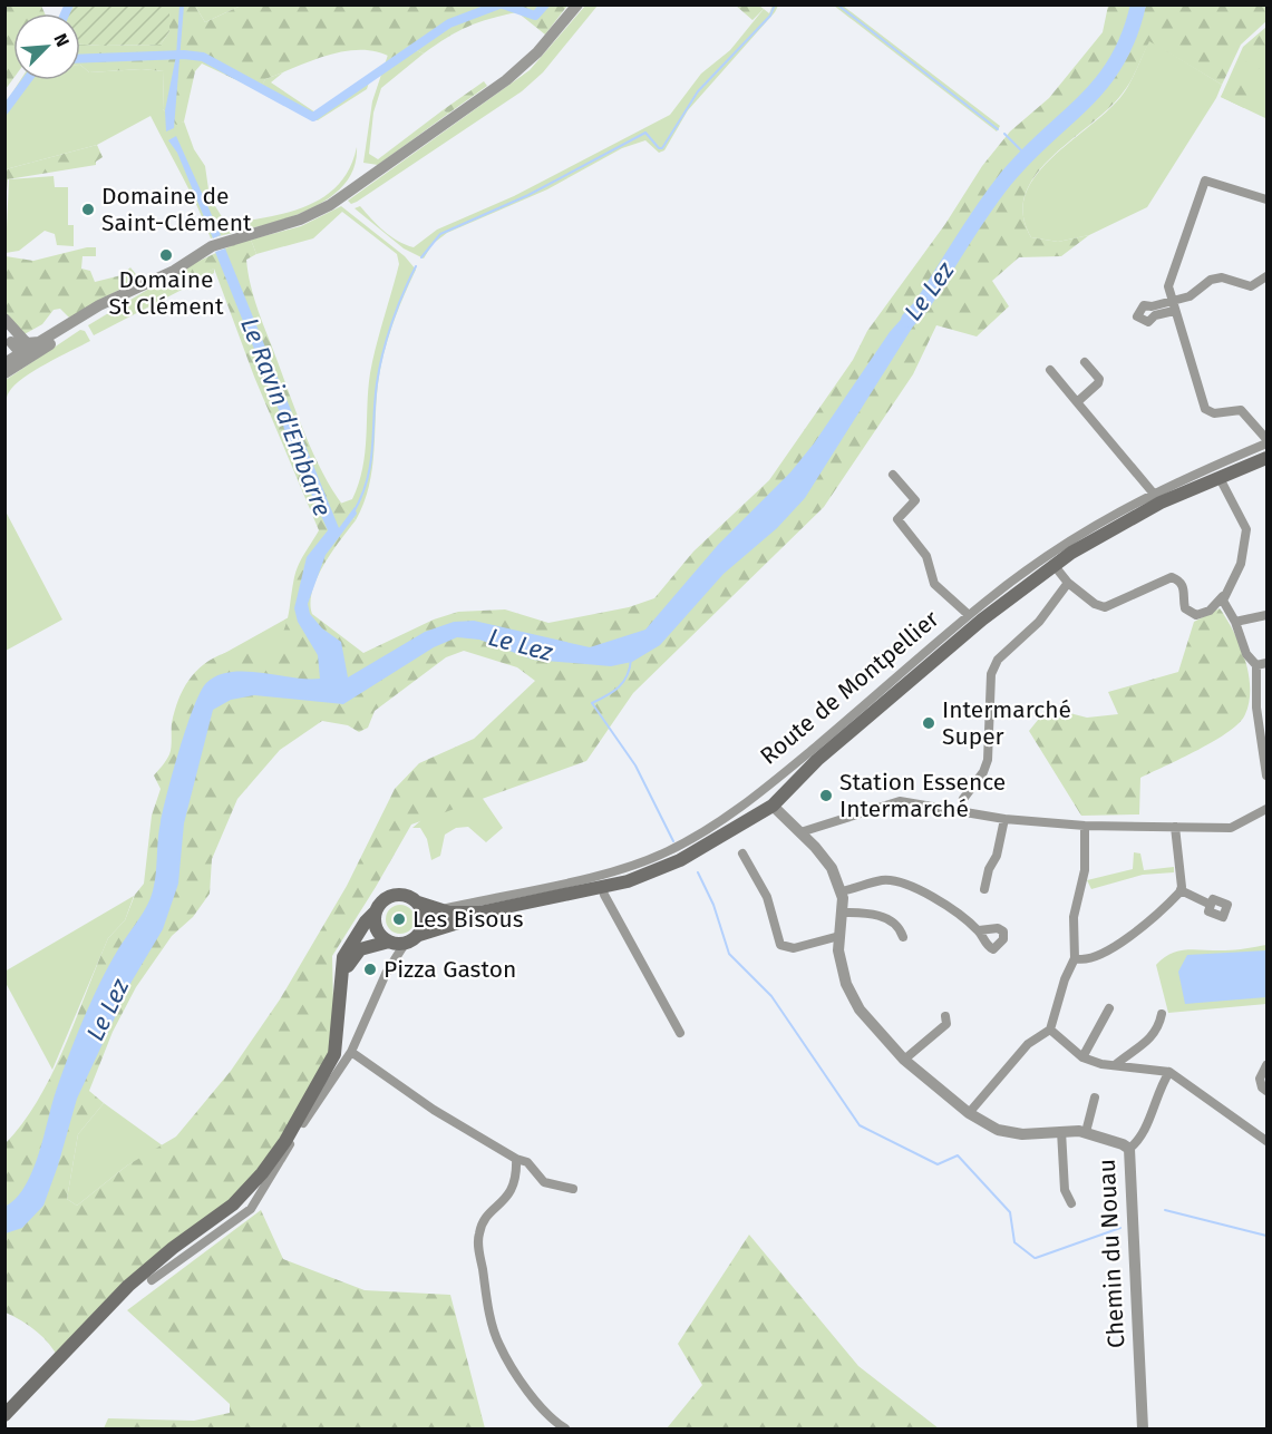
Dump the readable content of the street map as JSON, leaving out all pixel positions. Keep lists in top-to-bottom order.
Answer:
{
  "streets": {
    "main road": ["Route de Montpellier"],
    "street": ["Chemin du Nouau"]
  },
  "crossings": [
    ["Route de Montpellier", "Chemin du Nouau"]
  ],
  "water": ["Le Lez", "Le Ravin d'Embarre"],
  "places": [
    "Domaine de Saint-Clément",
    "Domaine St Clément",
    "Intermarché Super",
    "Station Essence Intermarché",
    "Les Bisous",
    "Pizza Gaston"
  ],
  "north": "top right"
}
